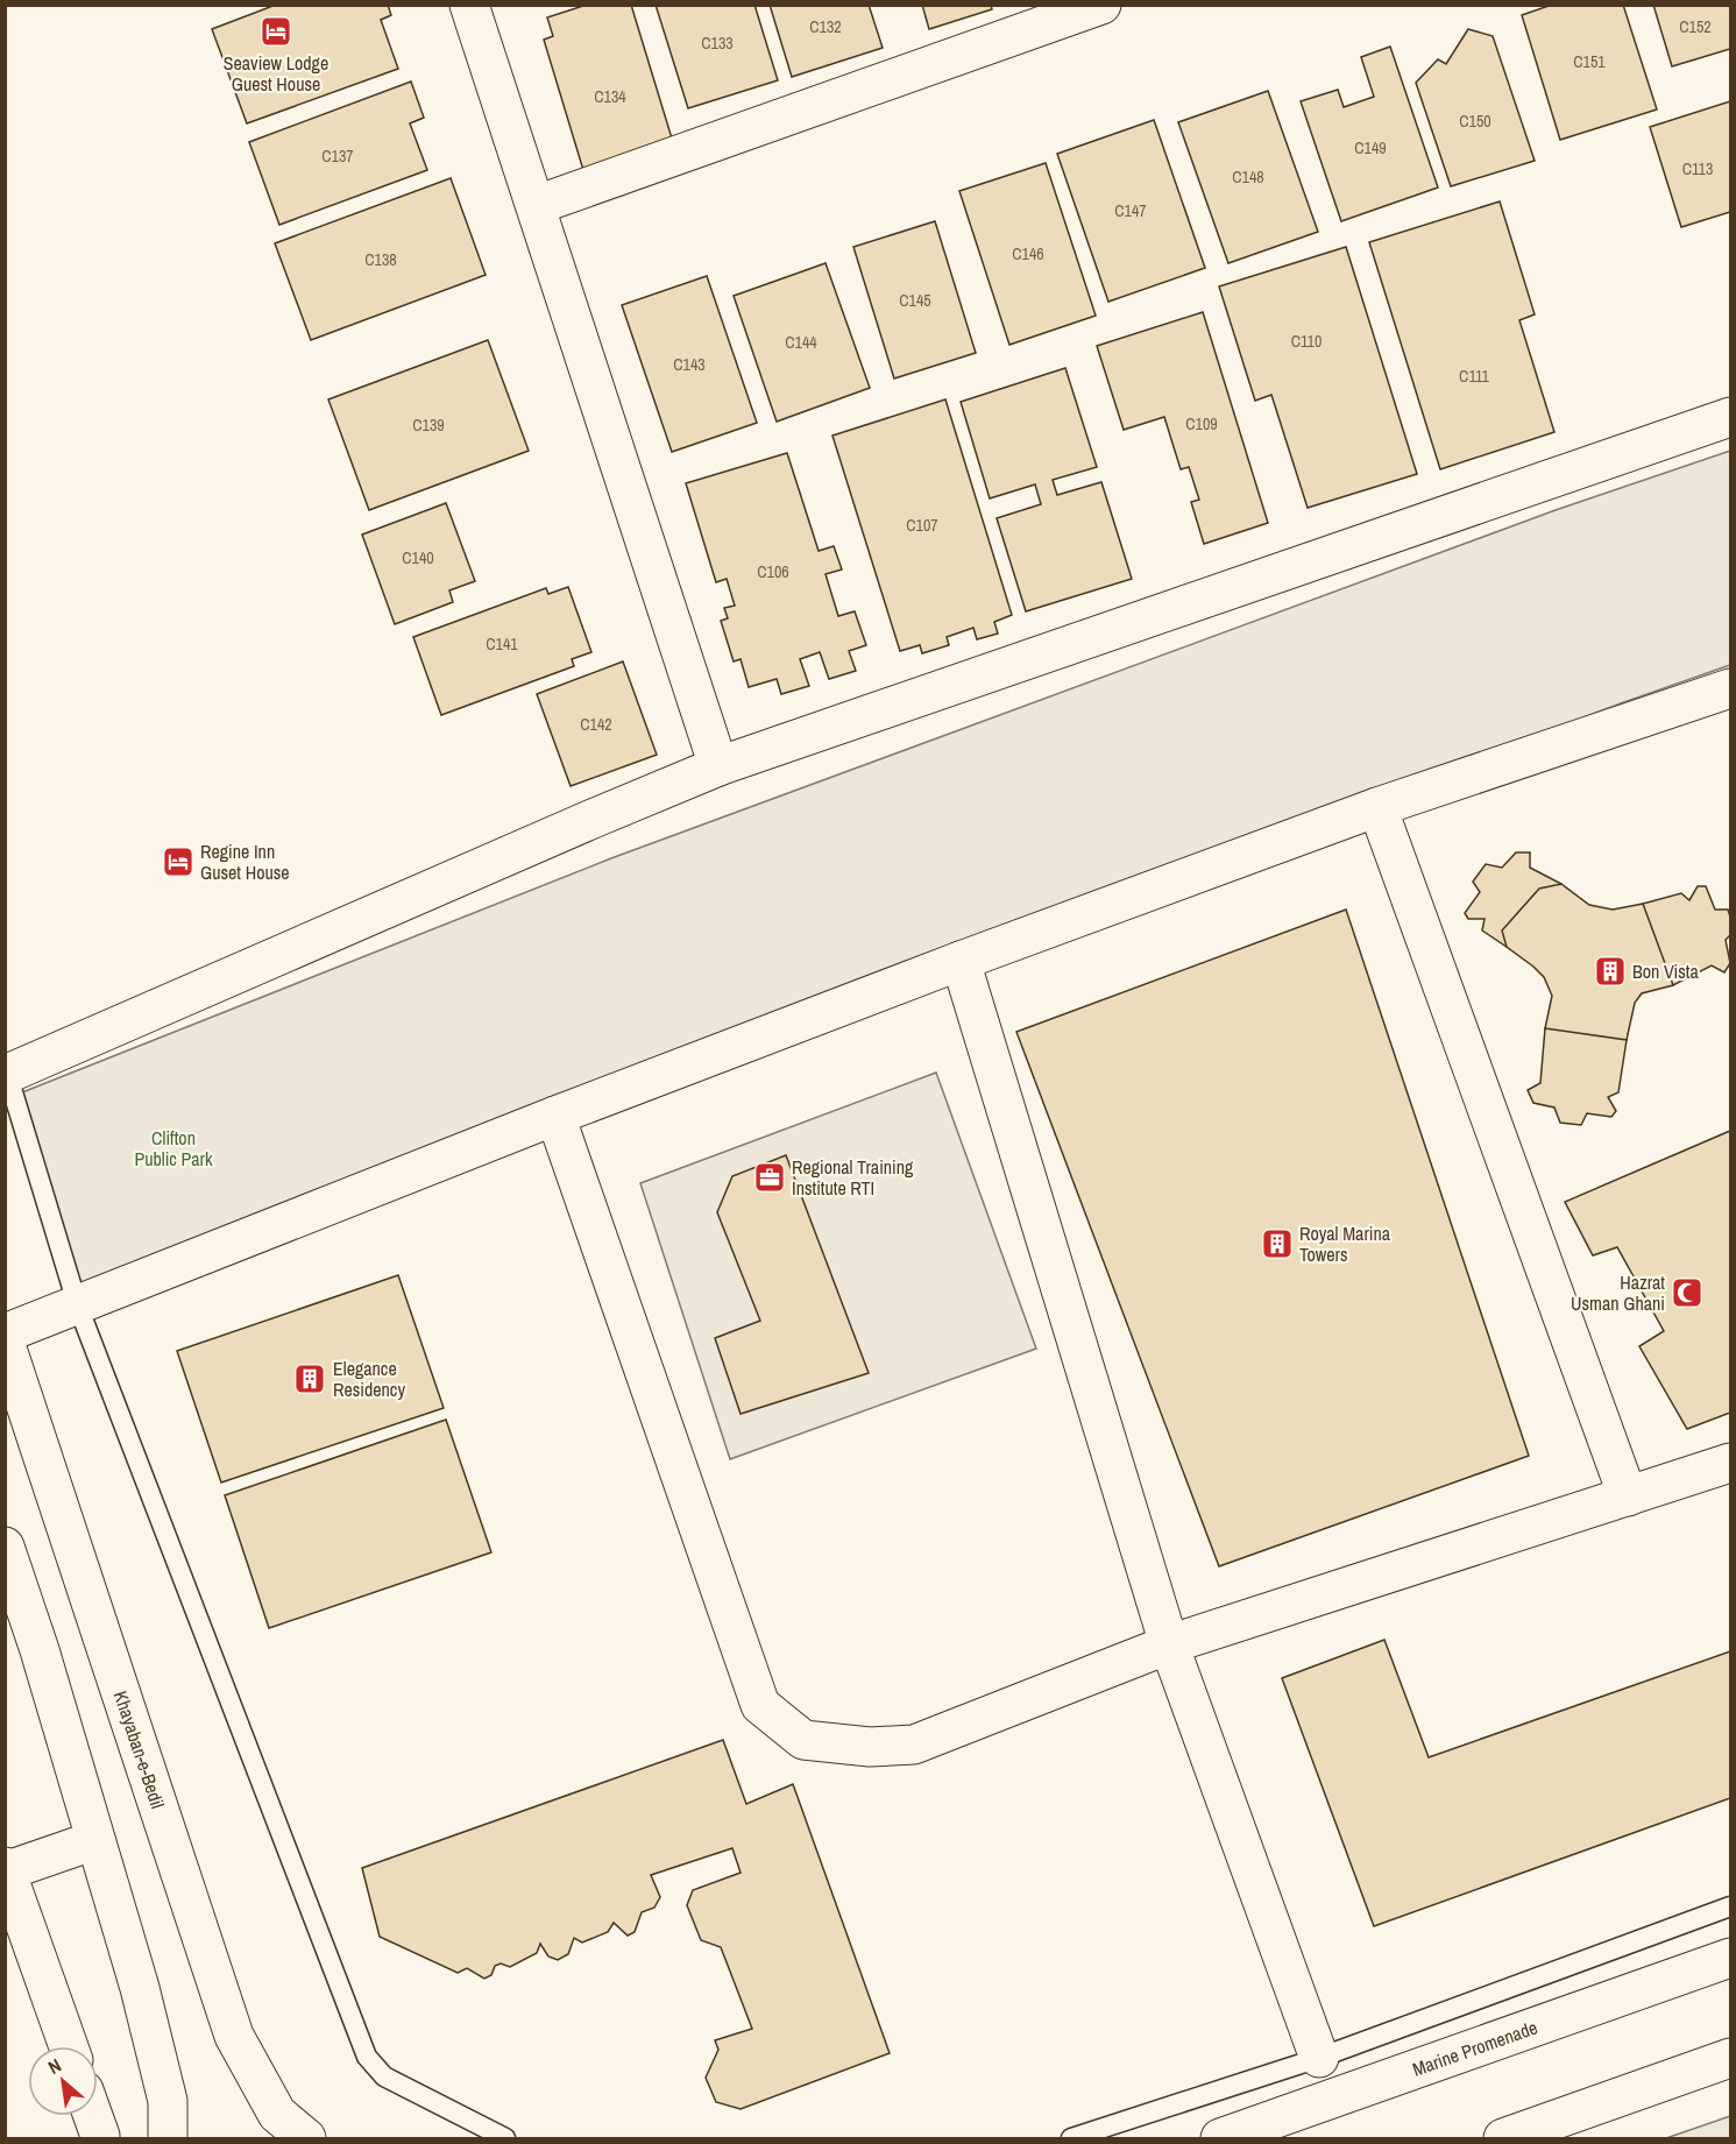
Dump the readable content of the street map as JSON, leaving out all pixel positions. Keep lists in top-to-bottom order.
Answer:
{
  "streets": {
    "street": ["Khayaban-e-Bedil", "Marine Promenade"]
  },
  "parks": ["Clifton Public Park"],
  "places": {
    "hotel": ["Seaview Lodge Guest House", "Regine Inn Guset House"],
    "building": ["Bon Vista", "Royal Marina Towers", "Elegance Residency"],
    "office": ["Regional Training Institute RTI"],
    "mosque": ["Hazrat Usman Ghani"]
  },
  "house_numbers": [
    "C132",
    "C152",
    "C133",
    "C151",
    "C134",
    "C150",
    "C149",
    "C137",
    "C113",
    "C148",
    "C147",
    "C146",
    "C138",
    "C145",
    "C110",
    "C144",
    "C143",
    "C111",
    "C109",
    "C139",
    "C107",
    "C140",
    "C106",
    "C141",
    "C142"
  ],
  "north": "top left"
}
